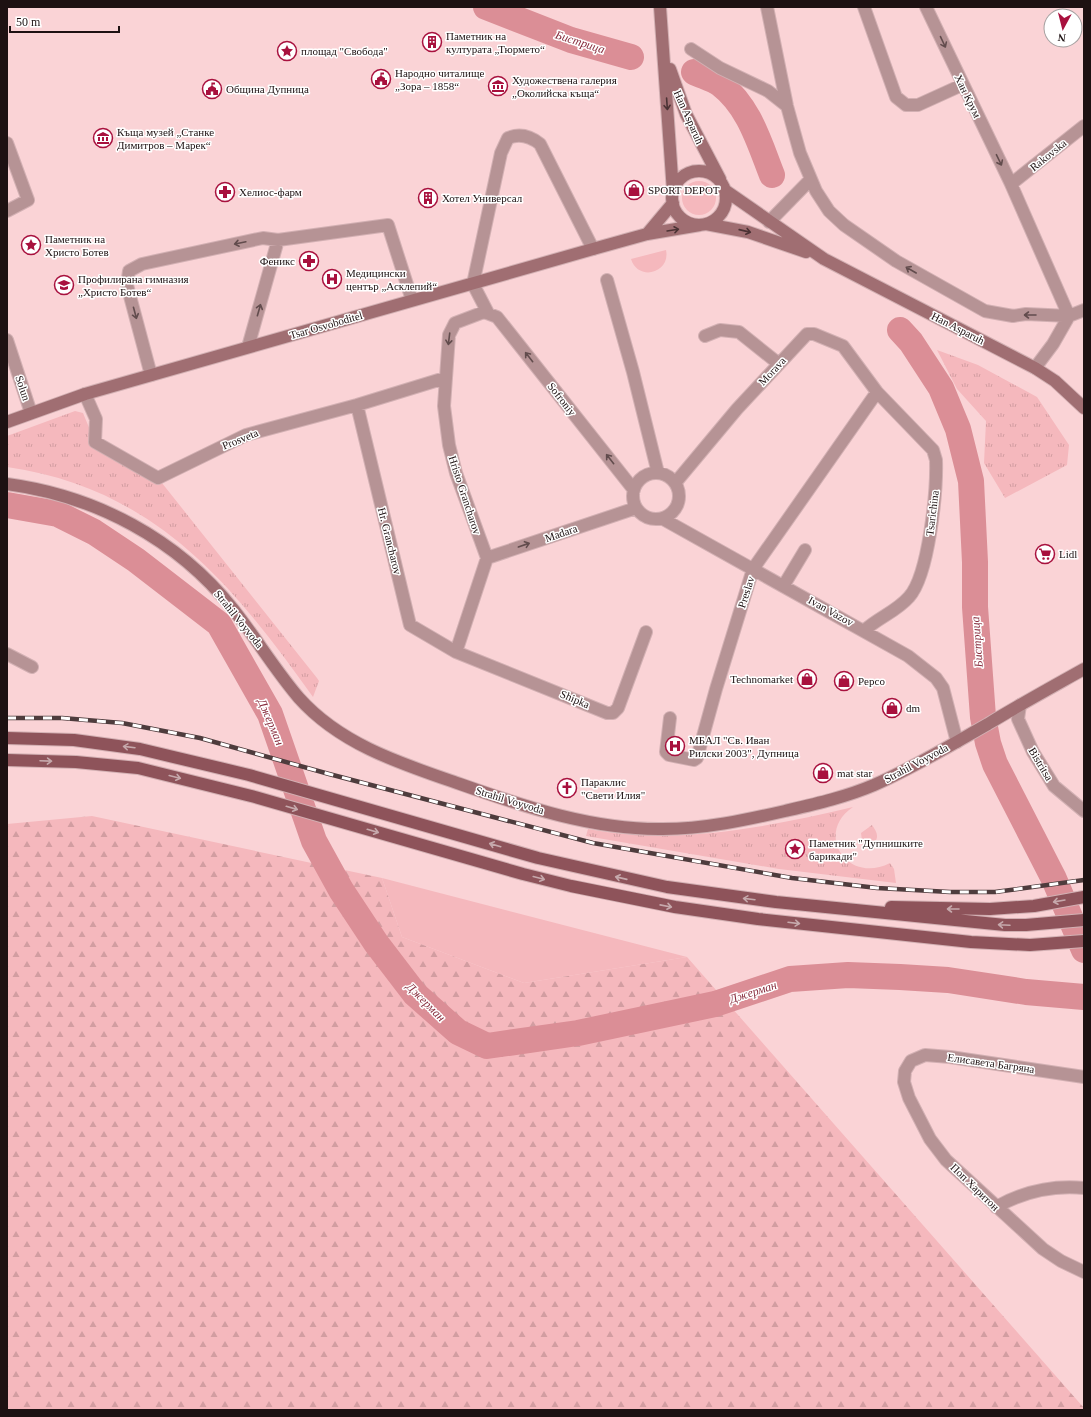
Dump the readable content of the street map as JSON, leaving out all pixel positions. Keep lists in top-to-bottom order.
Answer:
{
  "streets": {
    "street": [
      "Хан Крум",
      "Han Asparuh",
      "Rakovska",
      "Tsar Osvoboditel",
      "Morava",
      "Solun",
      "Sofroniy",
      "Prosveta",
      "Hristo Grancharov",
      "Tsarichina",
      "Madara",
      "Hr. Grancharov",
      "Preslav",
      "Ivan Vazov",
      "Strahil Voyvoda",
      "Shipka",
      "Bistritsa",
      "Елисавета Багряна",
      "Поп Харитон"
    ]
  },
  "crossings": [
    ["Хан Крум", "Rakovska"],
    ["Han Asparuh", "Tsar Osvoboditel"],
    ["Tsar Osvoboditel", "Solun"],
    ["Tsar Osvoboditel", "Prosveta"],
    ["Morava", "Sofroniy"],
    ["Morava", "Tsarichina"],
    ["Morava", "Madara"],
    ["Morava", "Preslav"],
    ["Morava", "Ivan Vazov"],
    ["Sofroniy", "Hristo Grancharov"],
    ["Sofroniy", "Madara"],
    ["Sofroniy", "Ivan Vazov"],
    ["Prosveta", "Hristo Grancharov"],
    ["Prosveta", "Hr. Grancharov"],
    ["Hristo Grancharov", "Madara"],
    ["Tsarichina", "Preslav"],
    ["Tsarichina", "Ivan Vazov"],
    ["Madara", "Ivan Vazov"],
    ["Hr. Grancharov", "Shipka"],
    ["Preslav", "Ivan Vazov"],
    ["Ivan Vazov", "Strahil Voyvoda"],
    ["Strahil Voyvoda", "Bistritsa"],
    ["Елисавета Багряна", "Поп Харитон"]
  ],
  "one_way": ["Хан Крум", "Madara"],
  "water": ["Бистрица", "Джерман"],
  "places": {
    "building": ["Паметник на културата „Тюрмето“", "Хотел Универсал"],
    "place": ["площад \"Свобода\"", "Паметник на Христо Ботев", "Паметник \"Дупнишките барикади\""],
    "public building": ["Народно читалище „Зора – 1858“", "Община Дупница"],
    "museum": ["Художествена галерия „Околийска къща“", "Къща музей „Станке Димитров – Марек“"],
    "shop": [
      "SPORT DEPOT",
      "Technomarket",
      "Pepco",
      "dm",
      "mat star"
    ],
    "pharmacy": ["Хелиос-фарм", "Феникс"],
    "hospital": ["Медицински център „Асклепий“", "МБАЛ \"Св. Иван Рилски 2003\", Дупница"],
    "school or university": ["Профилирана гимназия „Христо Ботев“"],
    "supermarket": ["Lidl"],
    "church": ["Параклис \"Свети Илия\""]
  },
  "scale_bar": "50 m",
  "north": "bottom"
}
